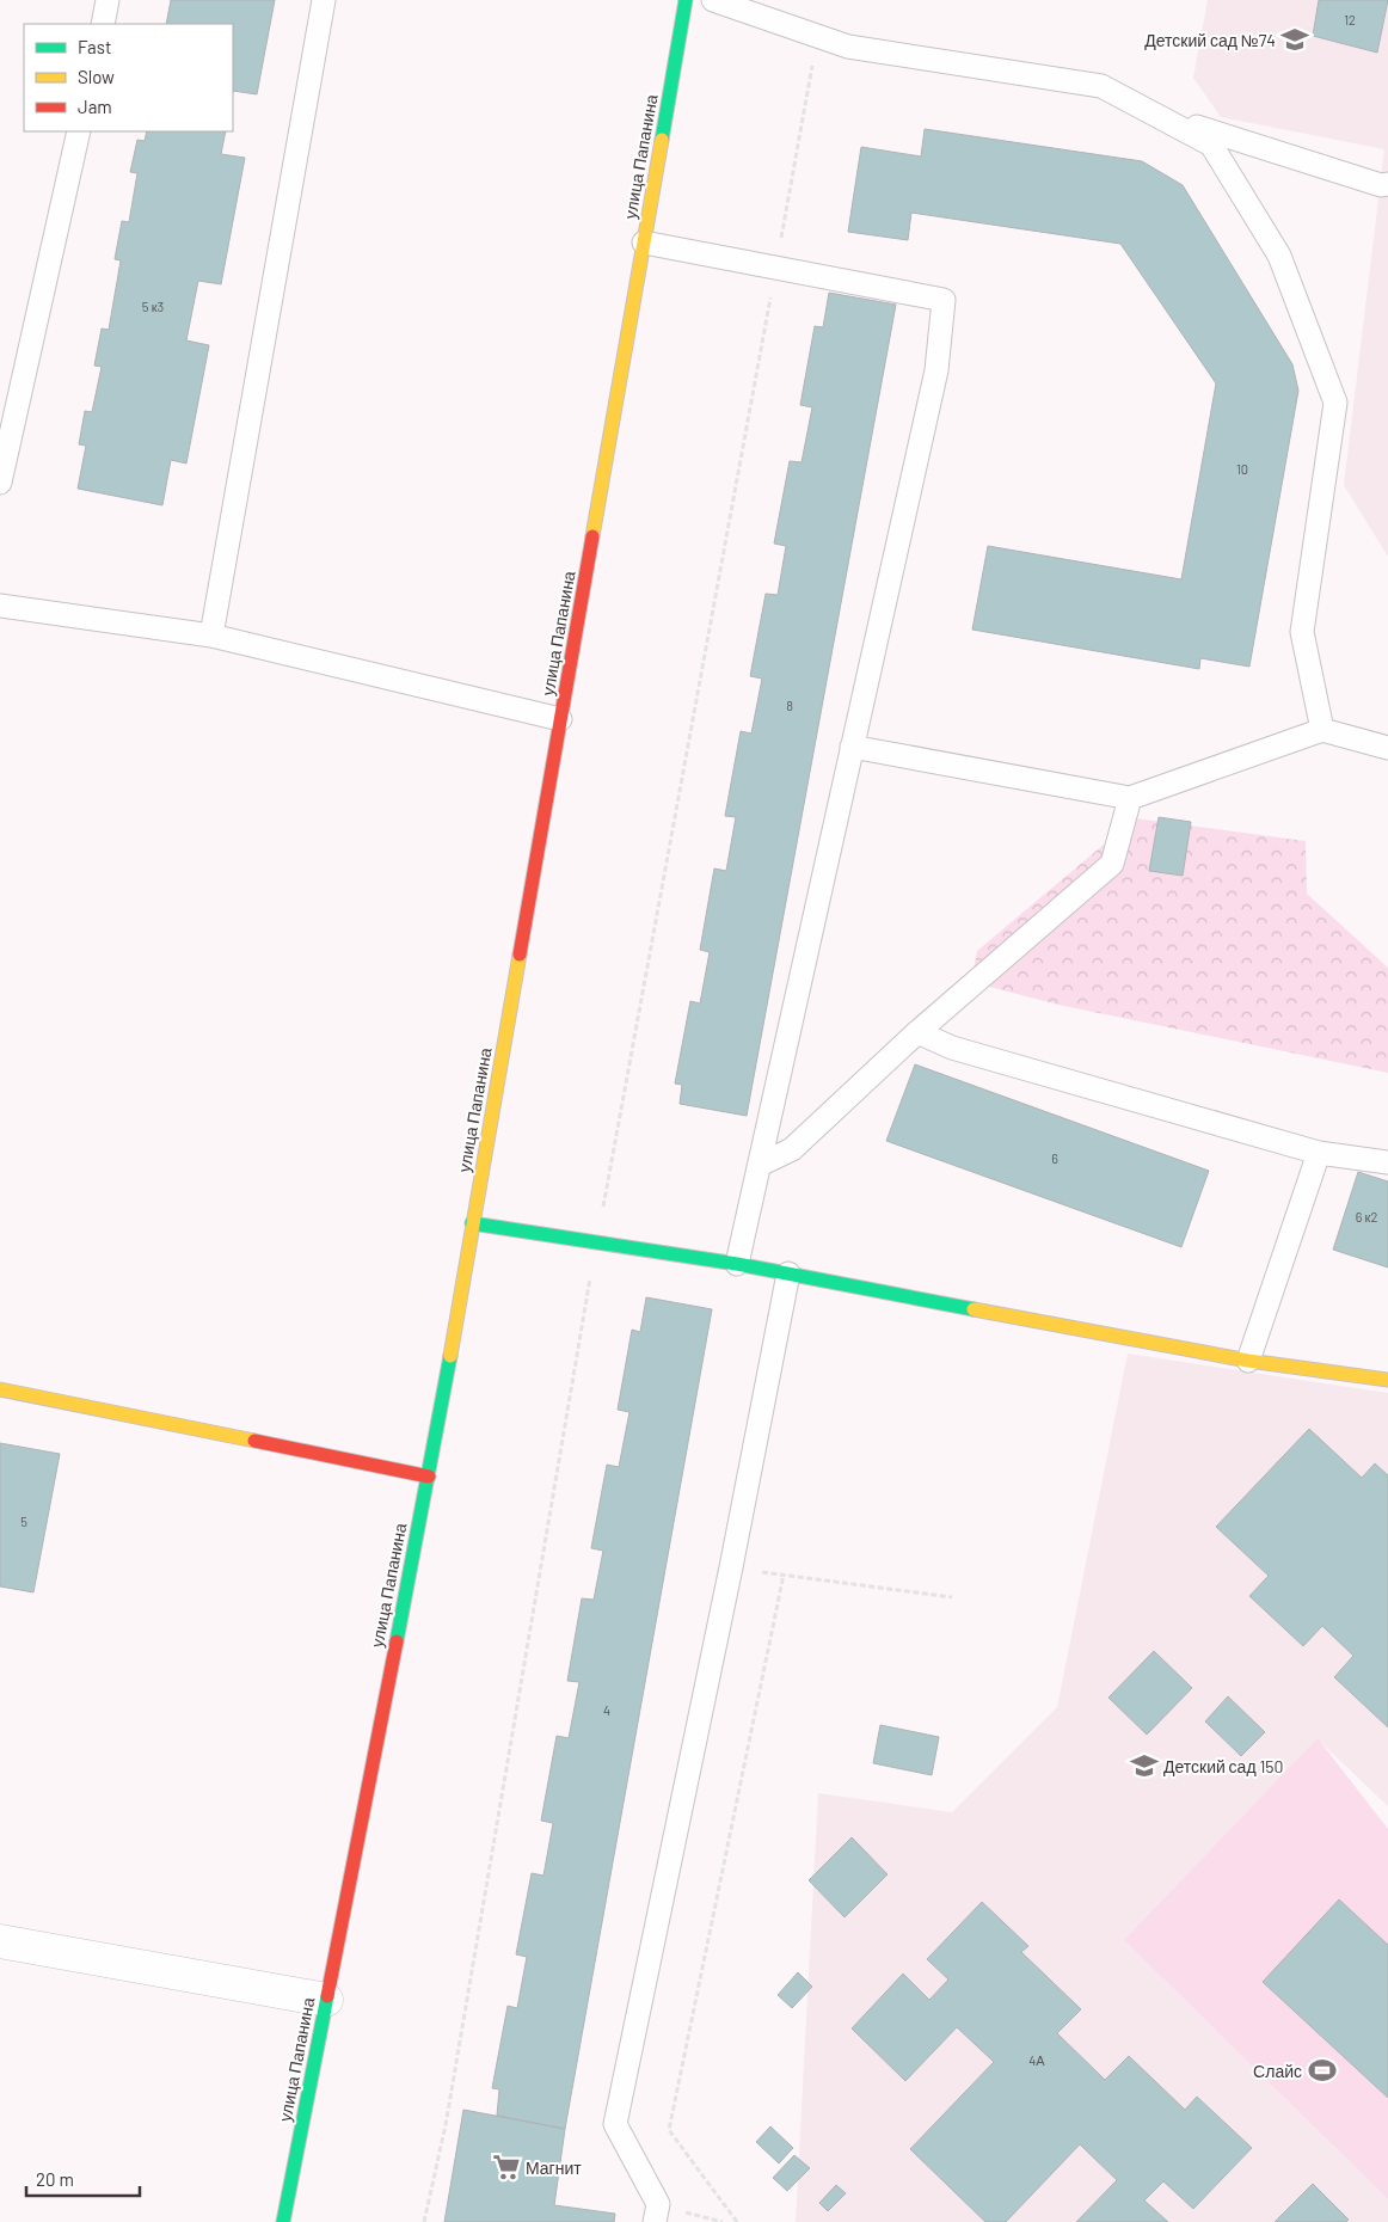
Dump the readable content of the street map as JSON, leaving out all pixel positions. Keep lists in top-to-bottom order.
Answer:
{
  "streets": {
    "street": ["улица Папанина"]
  },
  "places": {
    "school or university": ["Детский сад №74", "Детский сад 150"],
    "sports": ["Слайс"],
    "supermarket": ["Магнит"]
  },
  "house_numbers": [
    "12",
    "5 к3",
    "10",
    "8",
    "6",
    "6 к2",
    "5",
    "4",
    "4А"
  ],
  "legend": ["Fast", "Slow", "Jam"],
  "scale_bar": "20 m"
}
